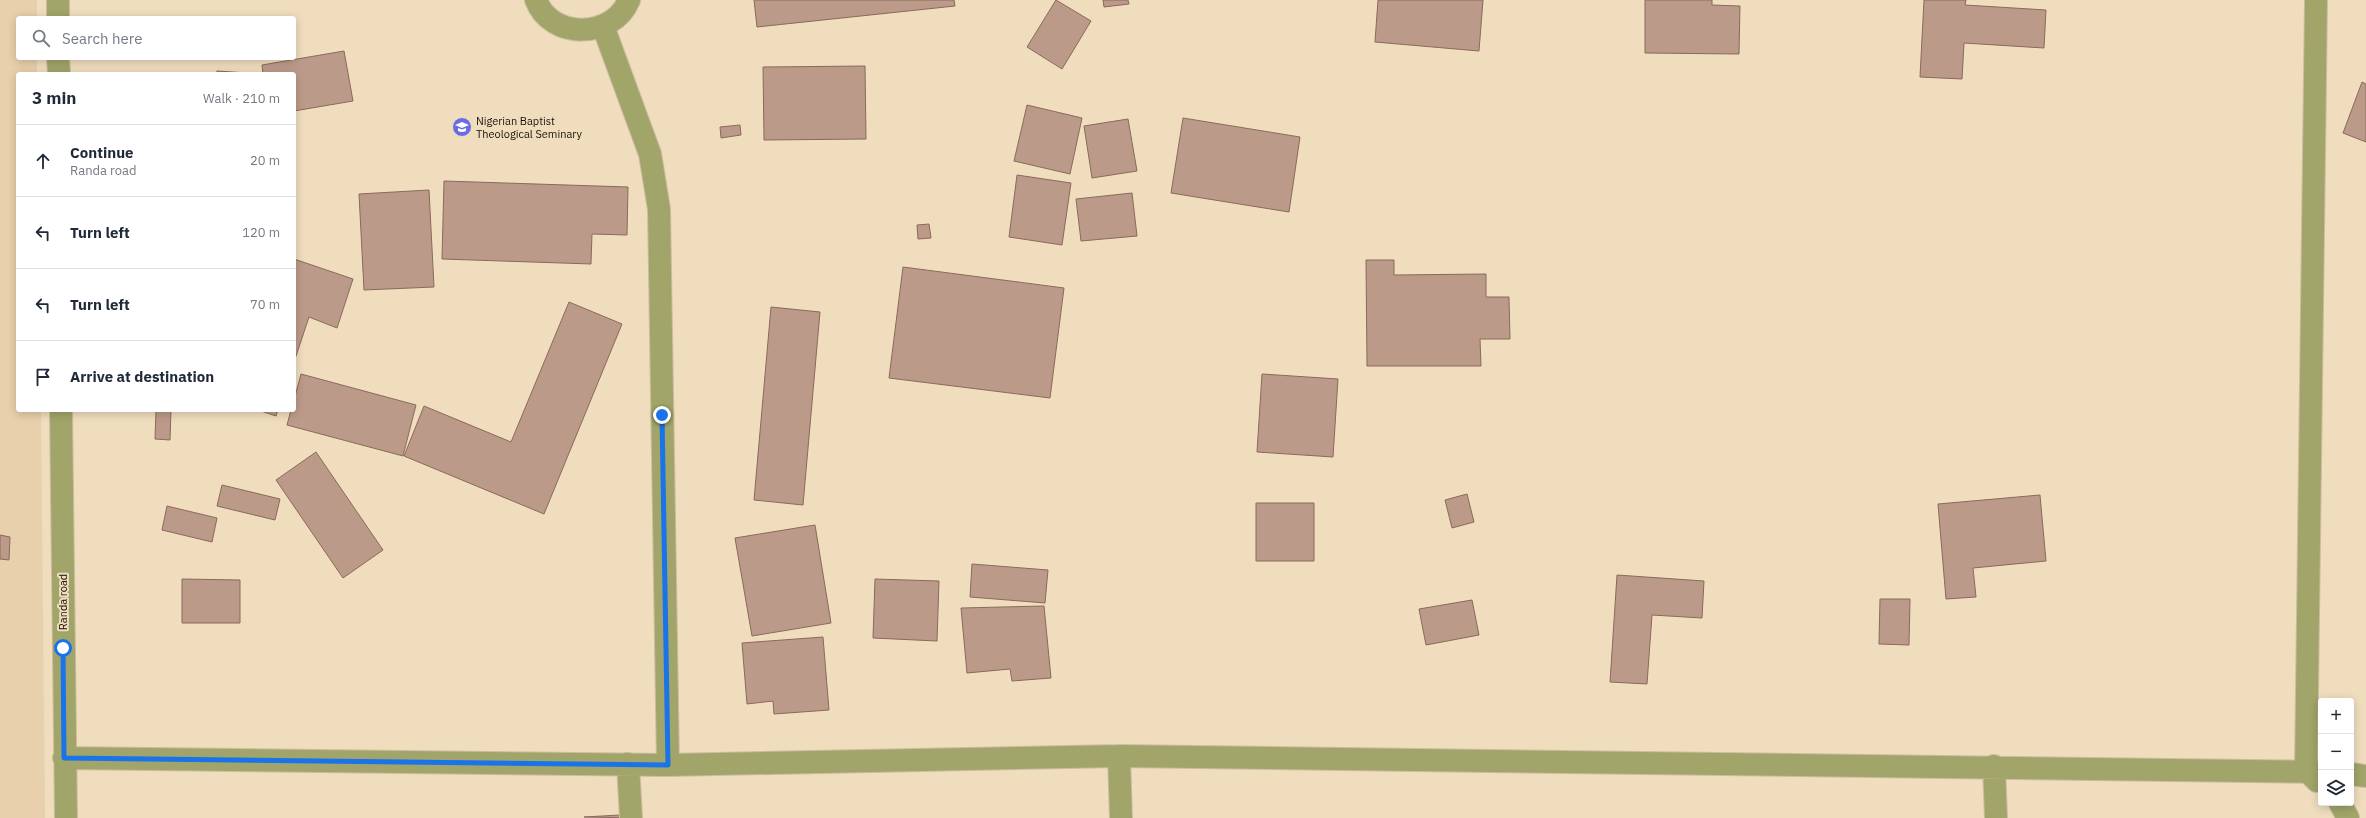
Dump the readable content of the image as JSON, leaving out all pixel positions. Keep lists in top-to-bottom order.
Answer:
{
  "streets": {
    "street": ["Randa road"]
  },
  "places": {
    "school or university": ["Nigerian Baptist Theological Seminary"]
  },
  "page": {
    "search": "Search here",
    "heading": ["3 min", "Walk · 210 m"],
    "list": [
      ["Continue", "Randa road", "20 m"],
      ["Turn left", "120 m"],
      ["Turn left", "70 m"],
      "Arrive at destination"
    ],
    "map_buttons": ["+", "−"]
  }
}
